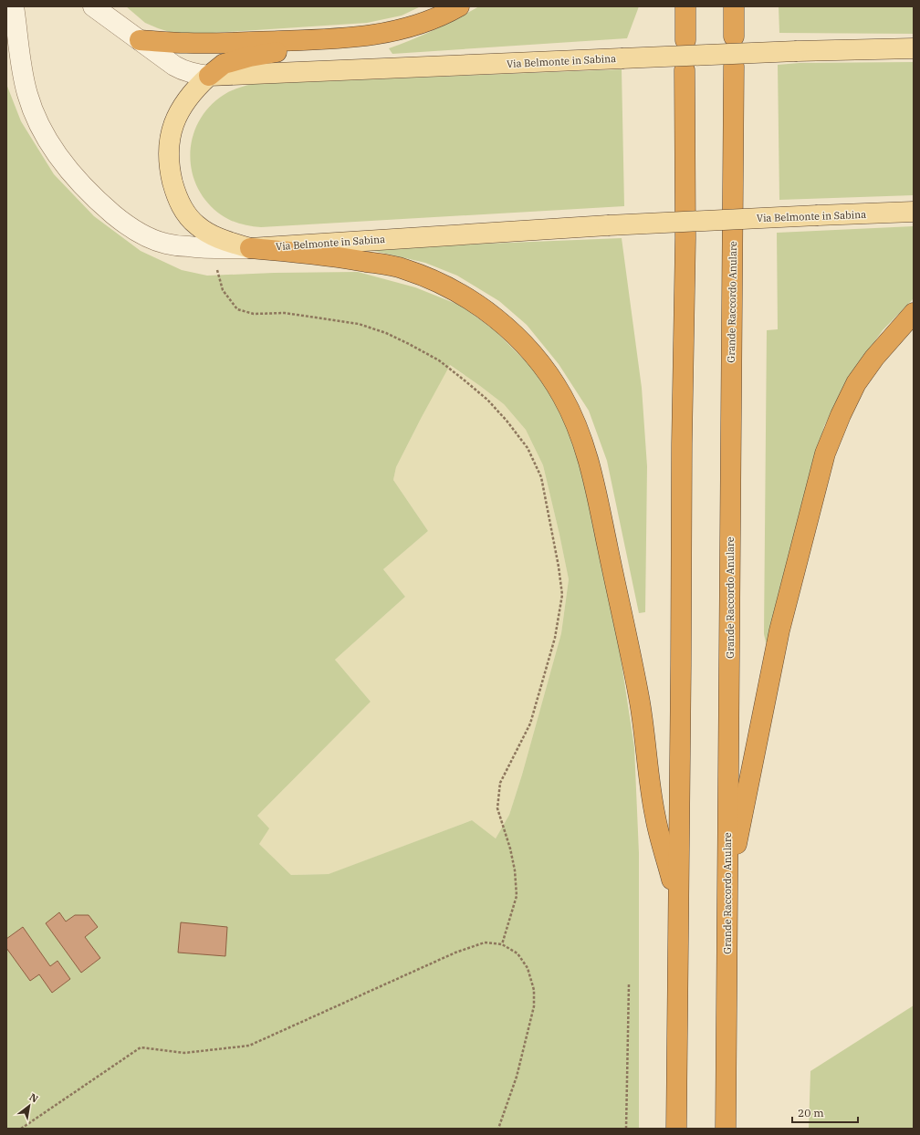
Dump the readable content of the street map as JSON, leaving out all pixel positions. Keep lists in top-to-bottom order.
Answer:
{
  "streets": {
    "highway": ["Grande Raccordo Anulare"],
    "main road": ["Via Belmonte in Sabina"]
  },
  "scale_bar": "20 m",
  "north": "top right"
}
